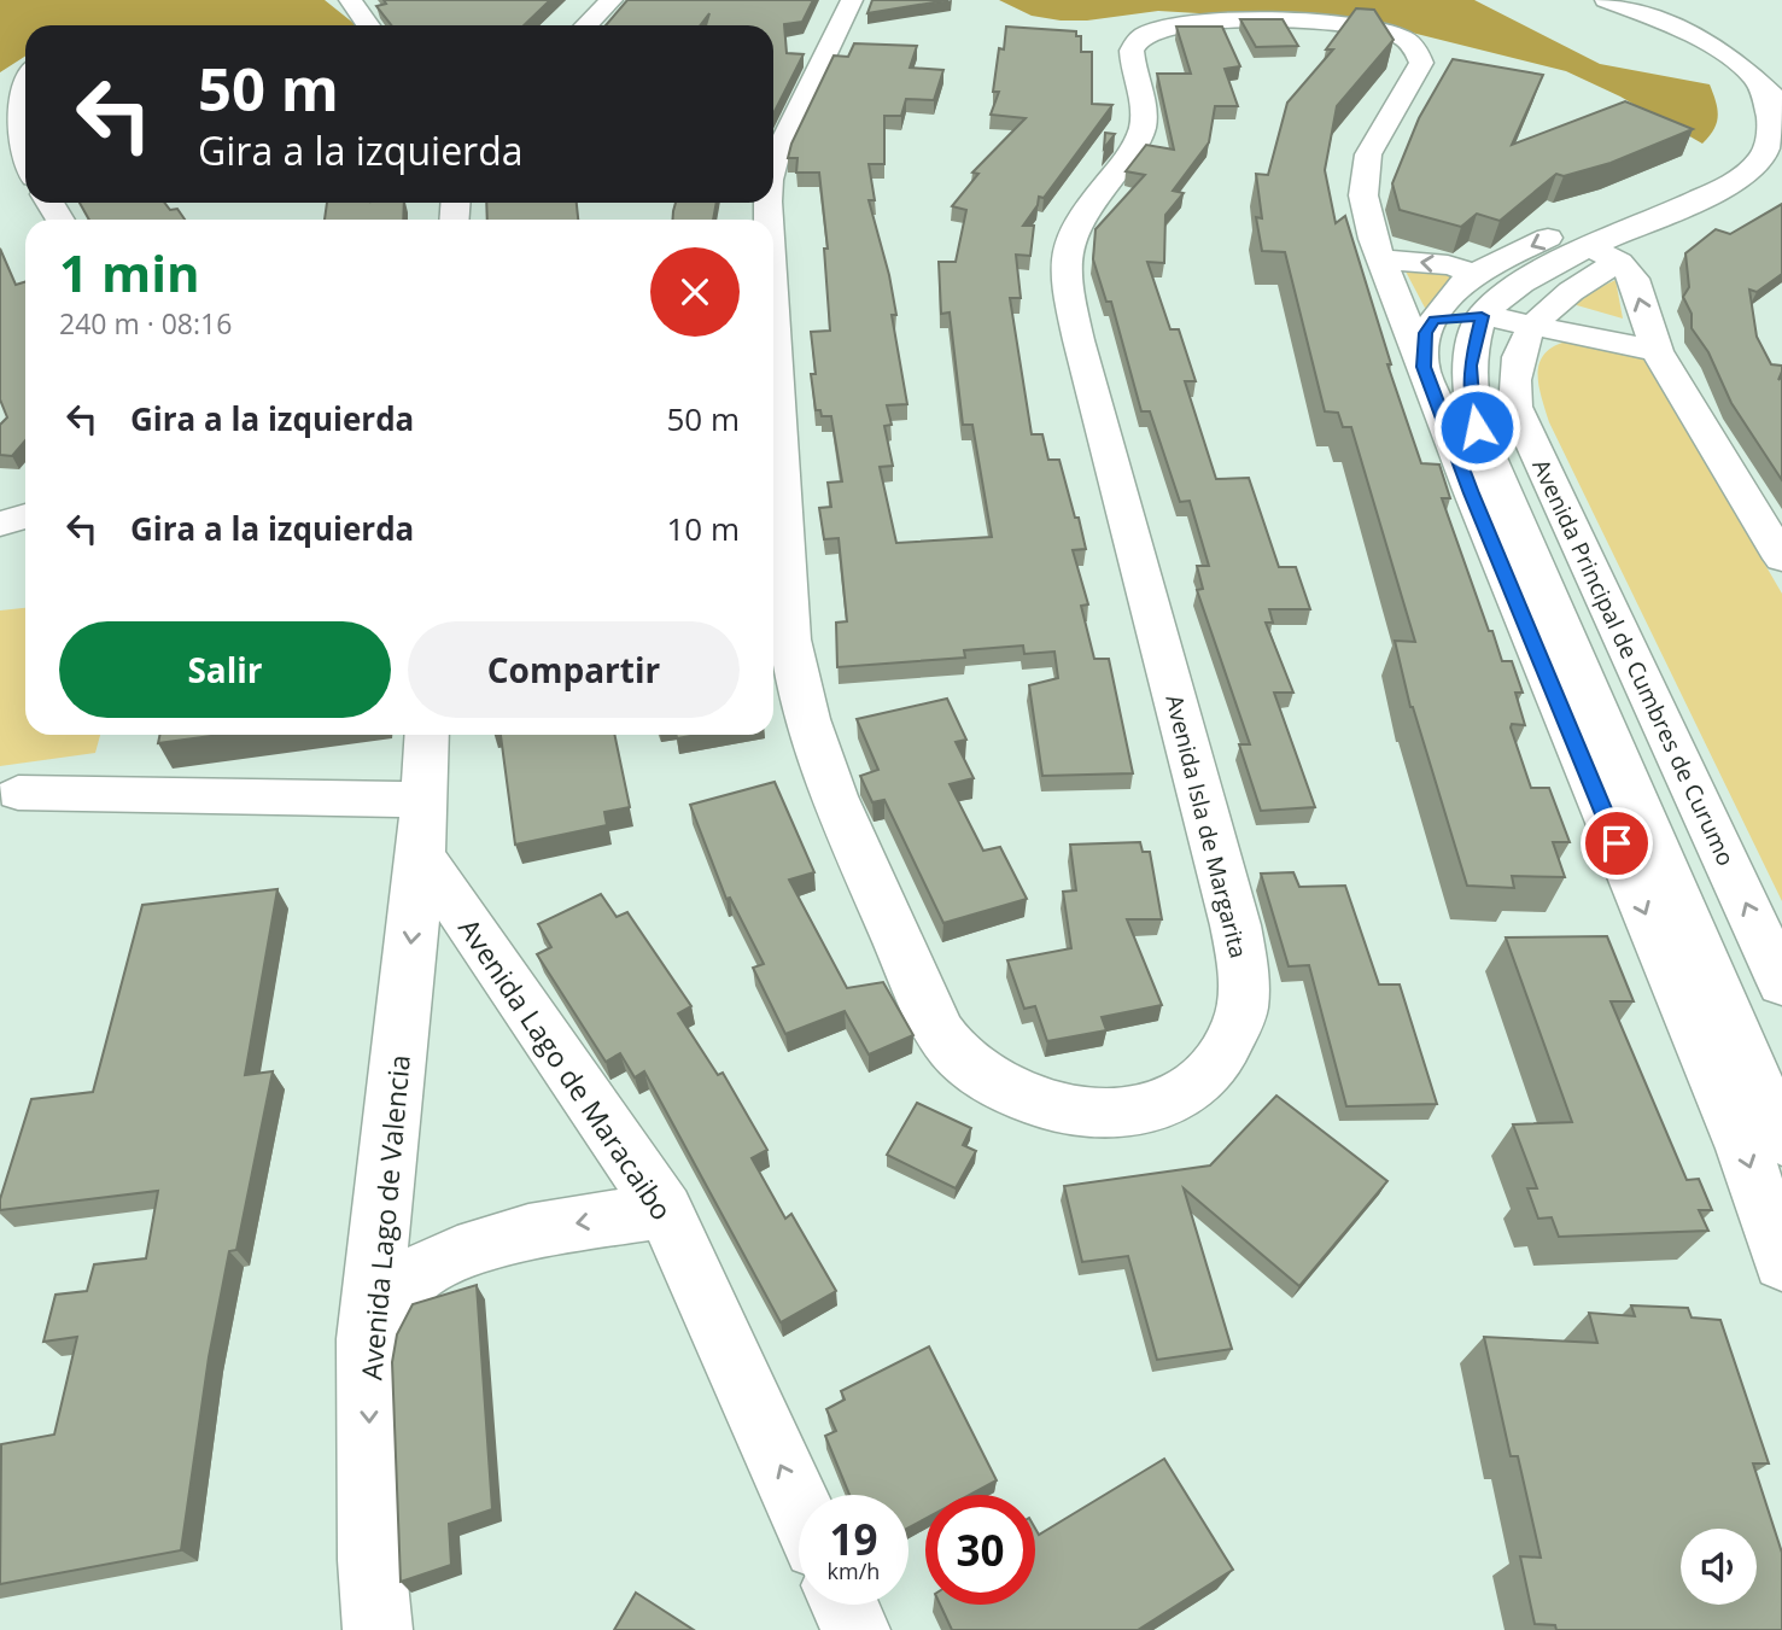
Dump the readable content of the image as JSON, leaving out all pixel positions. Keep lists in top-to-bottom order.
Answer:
{
  "streets": {
    "street": [
      "Avenida Principal de Cumbres de Curumo",
      "Avenida Isla de Margarita",
      "Avenida Lago de Maracaibo",
      "Avenida Lago de Valencia"
    ]
  },
  "crossings": [
    ["Avenida Lago de Maracaibo", "Avenida Lago de Valencia"]
  ],
  "one_way": ["Avenida Lago de Maracaibo", "Avenida Lago de Valencia"],
  "page": {
    "turn": ["50 m", "Gira a la izquierda"],
    "heading": ["1 min", "240 m · 08:16"],
    "list": [
      {
        "name": "Gira a la izquierda",
        "value": "50 m"
      },
      {
        "name": "Gira a la izquierda",
        "value": "10 m"
      }
    ],
    "buttons": ["Salir", "Compartir"],
    "speed": "19 km/h",
    "limit": "30"
  }
}
